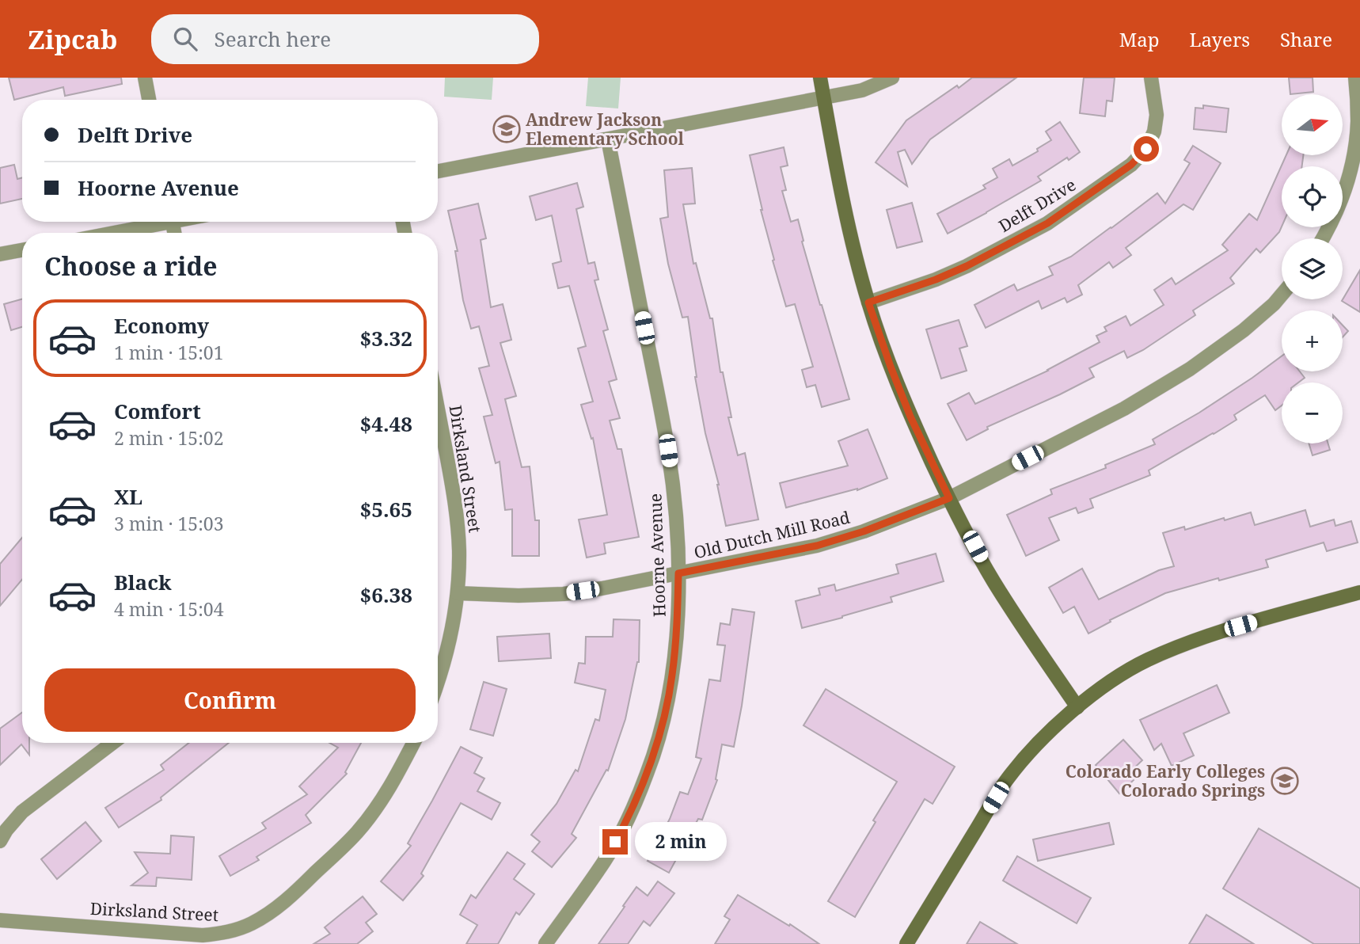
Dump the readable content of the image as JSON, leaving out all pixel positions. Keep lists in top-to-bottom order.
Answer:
{
  "streets": {
    "street": [
      "Delft Drive",
      "Dirksland Street",
      "Old Dutch Mill Road",
      "Hoorne Avenue"
    ]
  },
  "crossings": [
    ["Dirksland Street", "Old Dutch Mill Road"],
    ["Old Dutch Mill Road", "Hoorne Avenue"]
  ],
  "places": {
    "school or university": ["Andrew Jackson Elementary School", "Colorado Early Colleges Colorado Springs"]
  },
  "north": "right",
  "page": {
    "header": "Zipcab",
    "search": "Search here",
    "nav": ["Map", "Layers", "Share"],
    "map_buttons": ["+", "−"],
    "banner": ["Delft Drive", "Hoorne Avenue"],
    "heading": "Choose a ride",
    "list": [
      {
        "name": "Economy",
        "note": "1 min · 15:01",
        "value": "$3.32"
      },
      {
        "name": "Comfort",
        "note": "2 min · 15:02",
        "value": "$4.48"
      },
      {
        "name": "XL",
        "note": "3 min · 15:03",
        "value": "$5.65"
      },
      {
        "name": "Black",
        "note": "4 min · 15:04",
        "value": "$6.38"
      }
    ],
    "buttons": "Confirm",
    "bubble": "2 min"
  }
}
